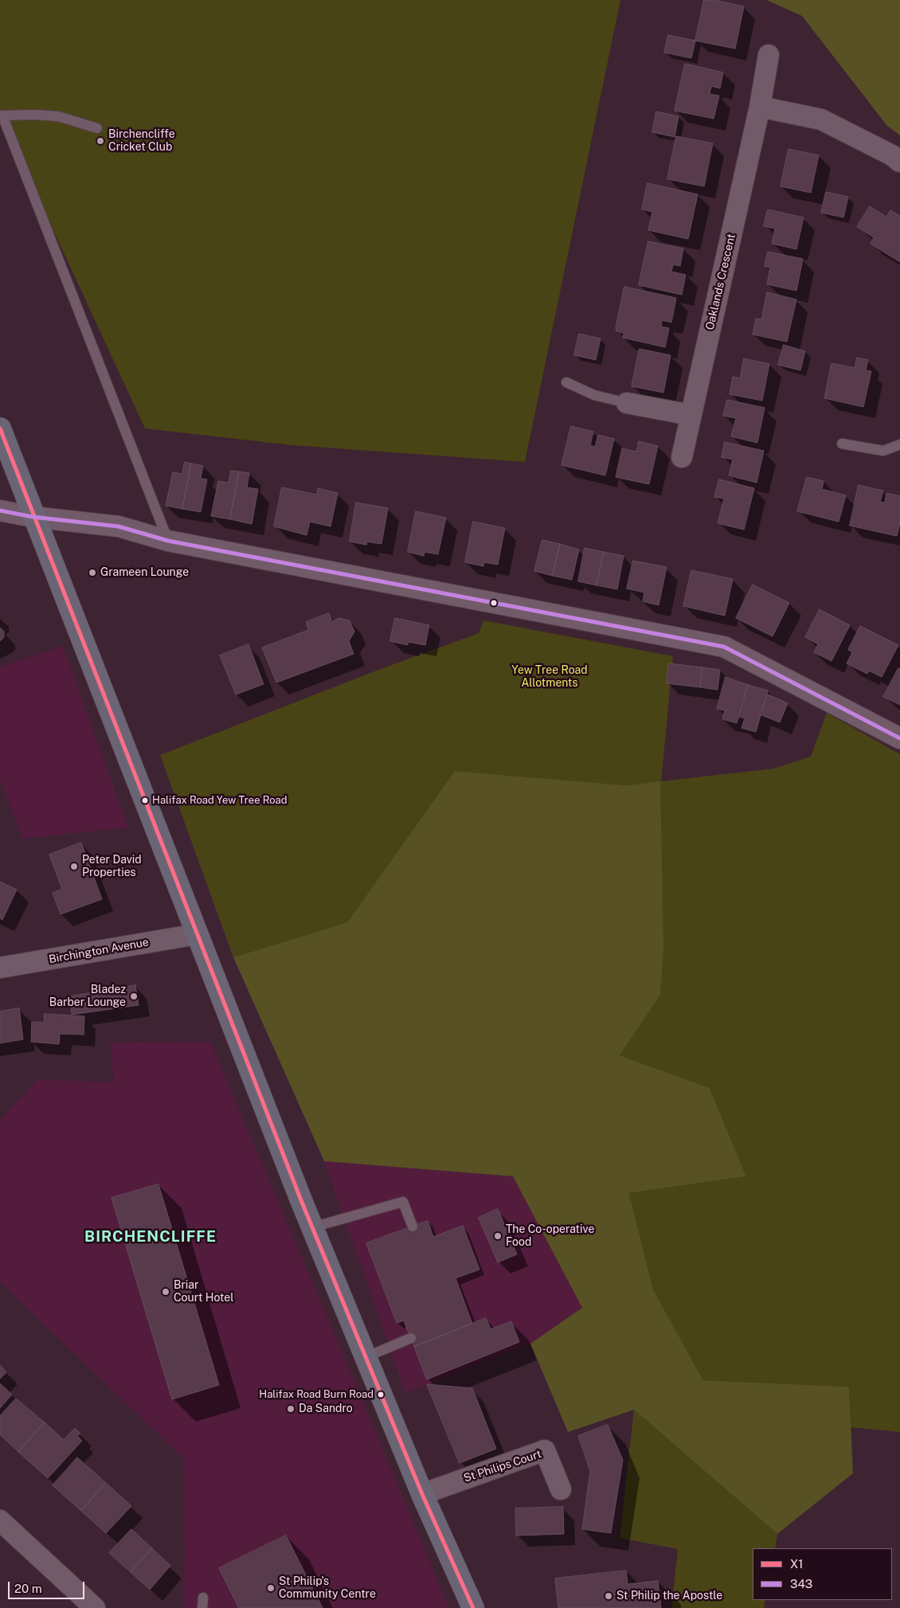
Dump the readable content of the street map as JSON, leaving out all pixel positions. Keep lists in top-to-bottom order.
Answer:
{
  "streets": {
    "street": ["Oaklands Crescent", "Birchington Avenue", "St Philips Court"]
  },
  "districts": ["BIRCHENCLIFFE"],
  "parks": ["Yew Tree Road Allotments"],
  "places": [
    "Birchencliffe Cricket Club",
    "Grameen Lounge",
    "Halifax Road Yew Tree Road",
    "Peter David Properties",
    "Bladez Barber Lounge",
    "The Co-operative Food",
    "Briar Court Hotel",
    "Halifax Road Burn Road",
    "Da Sandro",
    "St Philip's Community Centre",
    "St Philip the Apostle"
  ],
  "lines": ["transit line X1", "transit line 343"],
  "legend": ["X1", "343"],
  "scale_bar": "20 m"
}
